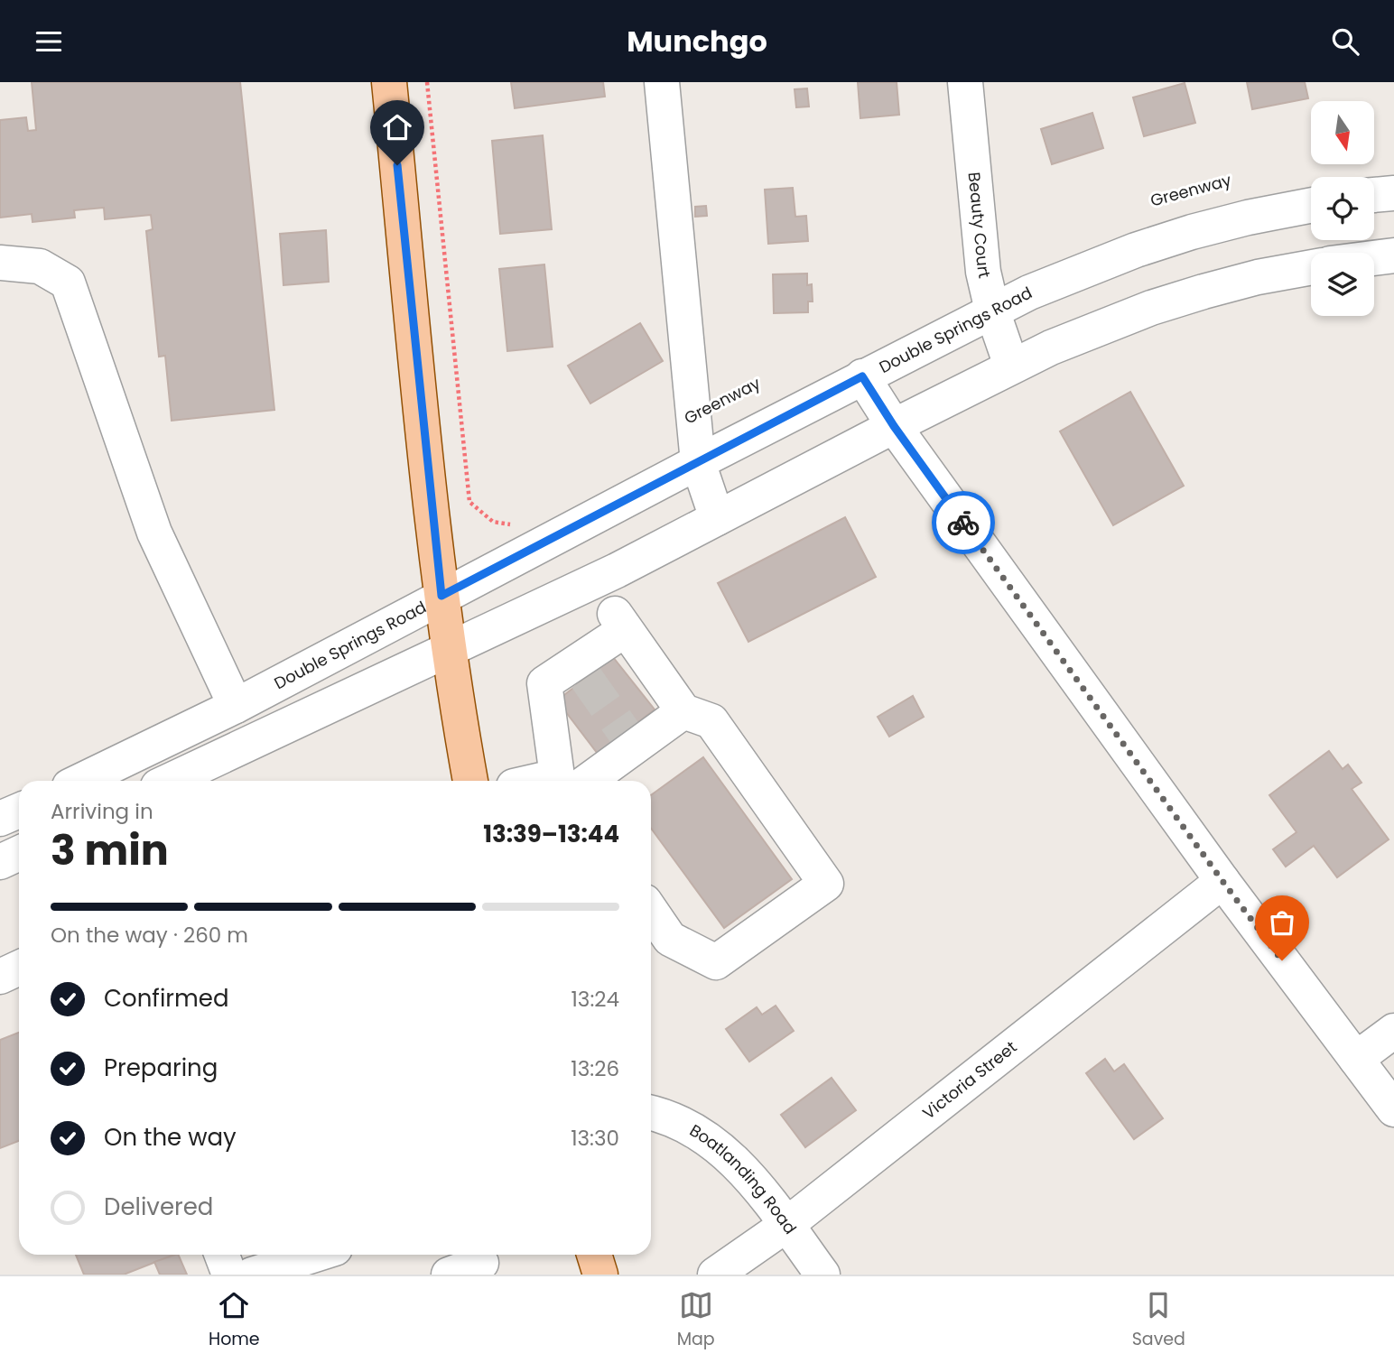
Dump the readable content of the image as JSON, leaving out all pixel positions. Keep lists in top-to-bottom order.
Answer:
{
  "streets": {
    "street": [
      "Beauty Court",
      "Double Springs Road",
      "Victoria Street",
      "Boatlanding Road"
    ]
  },
  "crossings": [
    ["Beauty Court", "Double Springs Road"],
    ["Victoria Street", "Boatlanding Road"]
  ],
  "north": "bottom",
  "page": {
    "header": "Munchgo",
    "heading": ["3 min", "Arriving in", "13:39–13:44"],
    "bar": "On the way · 260 m",
    "list": [
      ["Confirmed", "13:24"],
      ["Preparing", "13:26"],
      ["On the way", "13:30"],
      "Delivered"
    ],
    "tabs": ["Home", "Map", "Saved"]
  }
}
